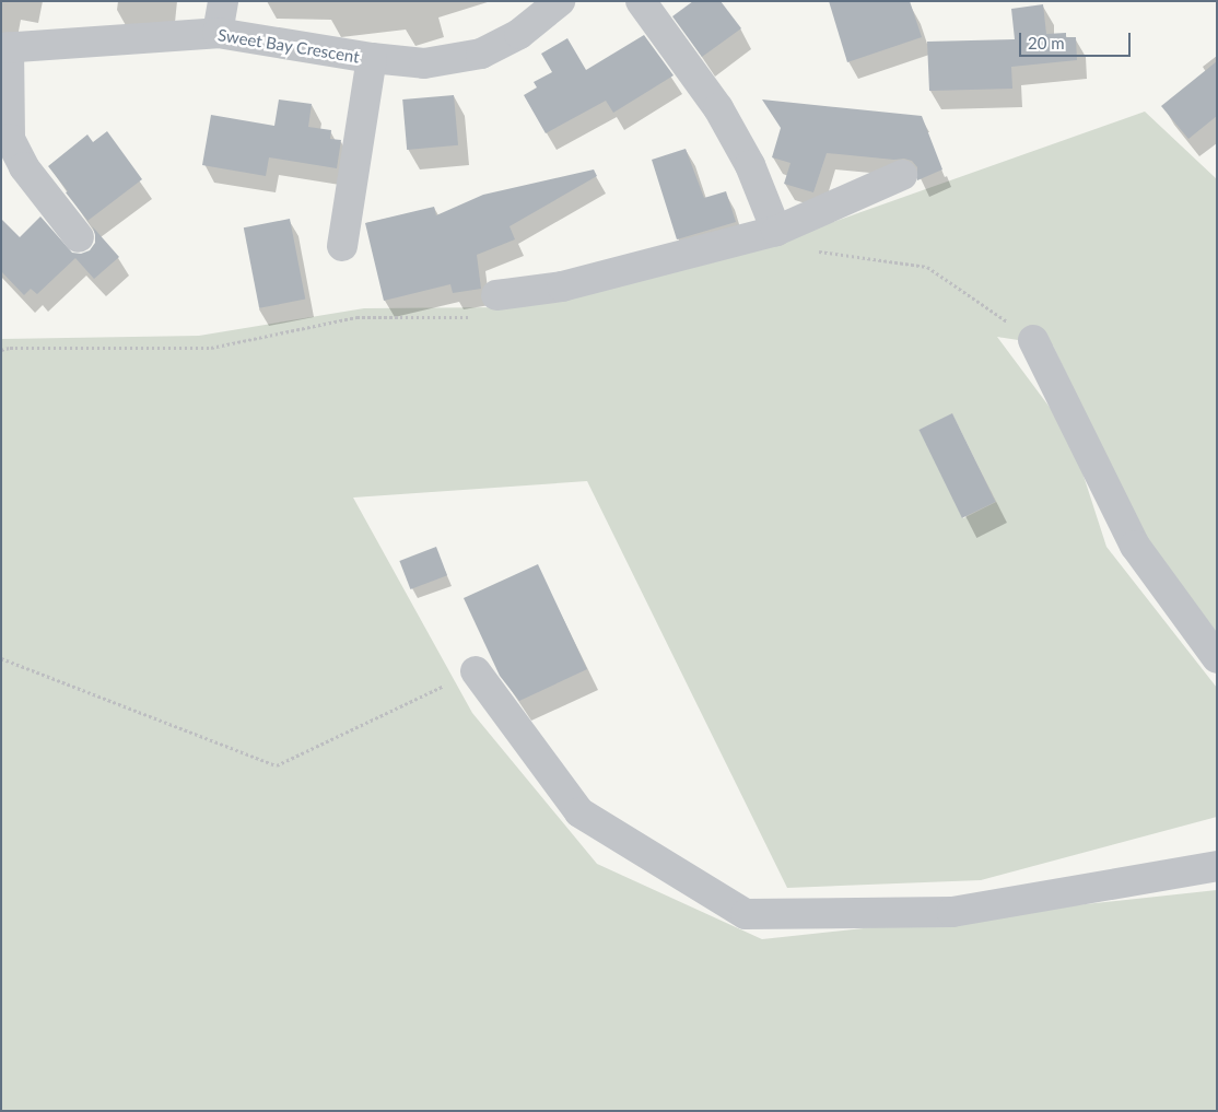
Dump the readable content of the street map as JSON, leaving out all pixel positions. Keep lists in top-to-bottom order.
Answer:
{
  "streets": {
    "street": ["Sweet Bay Crescent"]
  },
  "scale_bar": "20 m"
}
